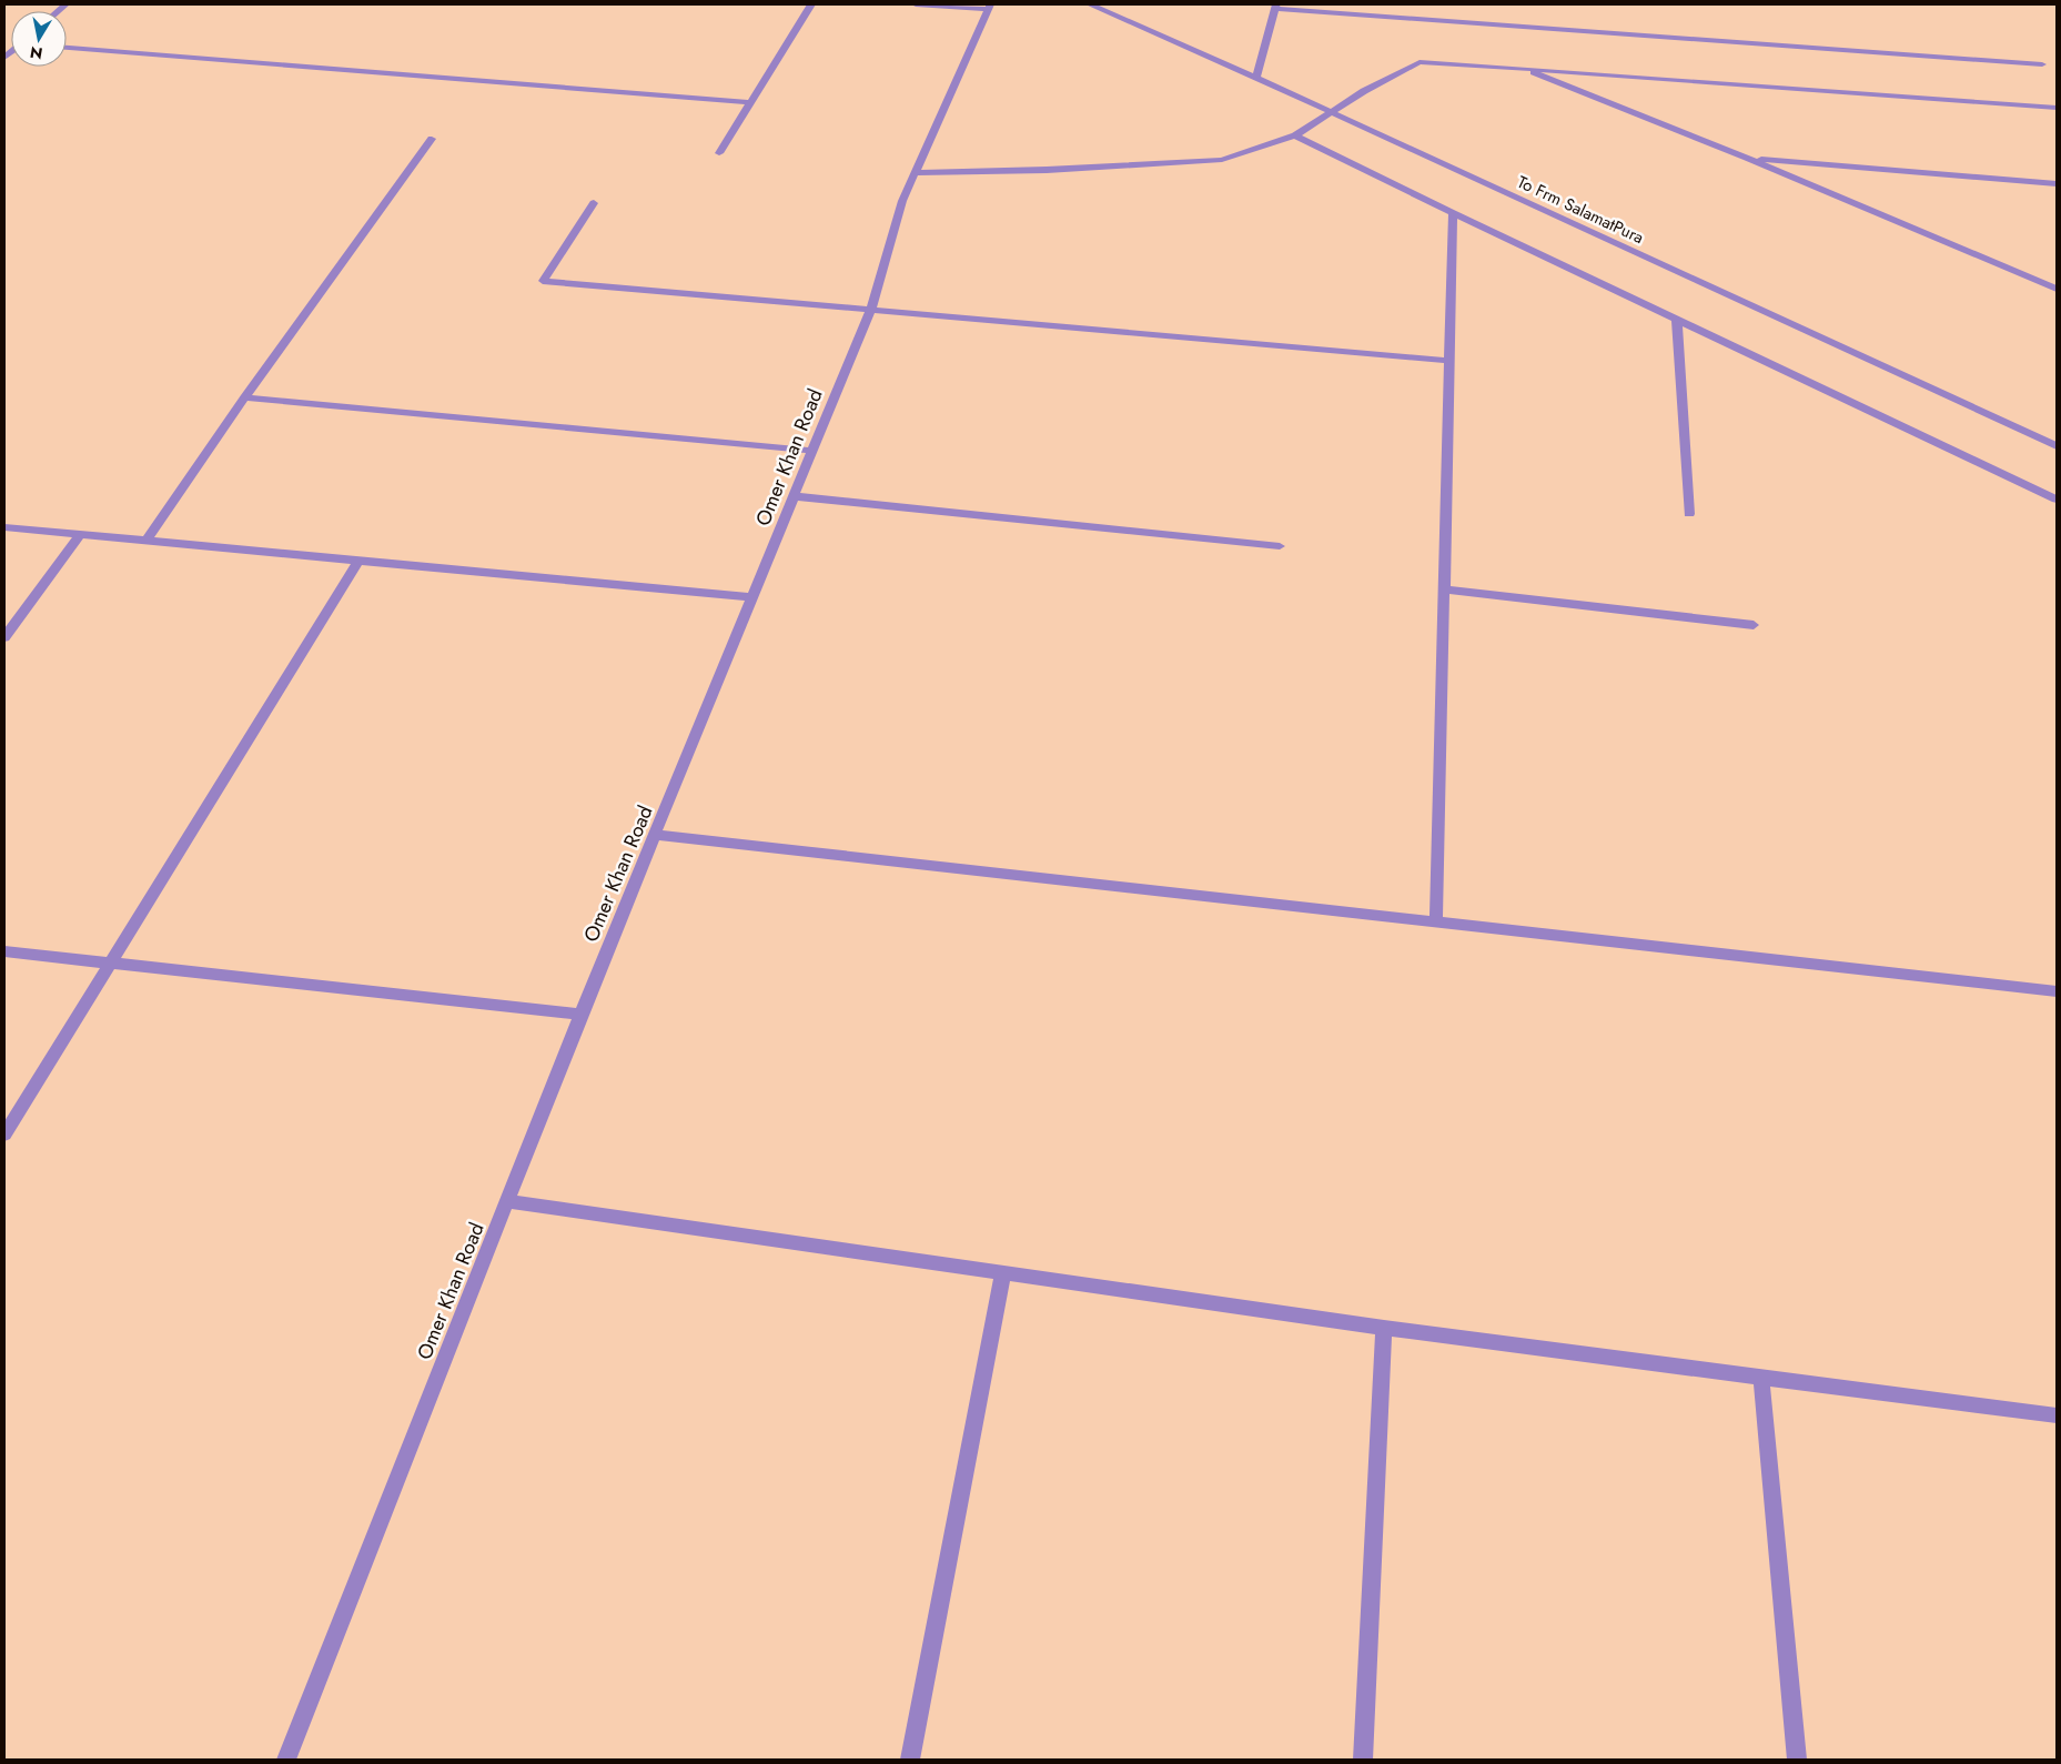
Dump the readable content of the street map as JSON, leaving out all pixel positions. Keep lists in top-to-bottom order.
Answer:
{
  "streets": {
    "street": ["To Frm SalamatPura", "Omer Khan Road"]
  },
  "north": "bottom"
}
